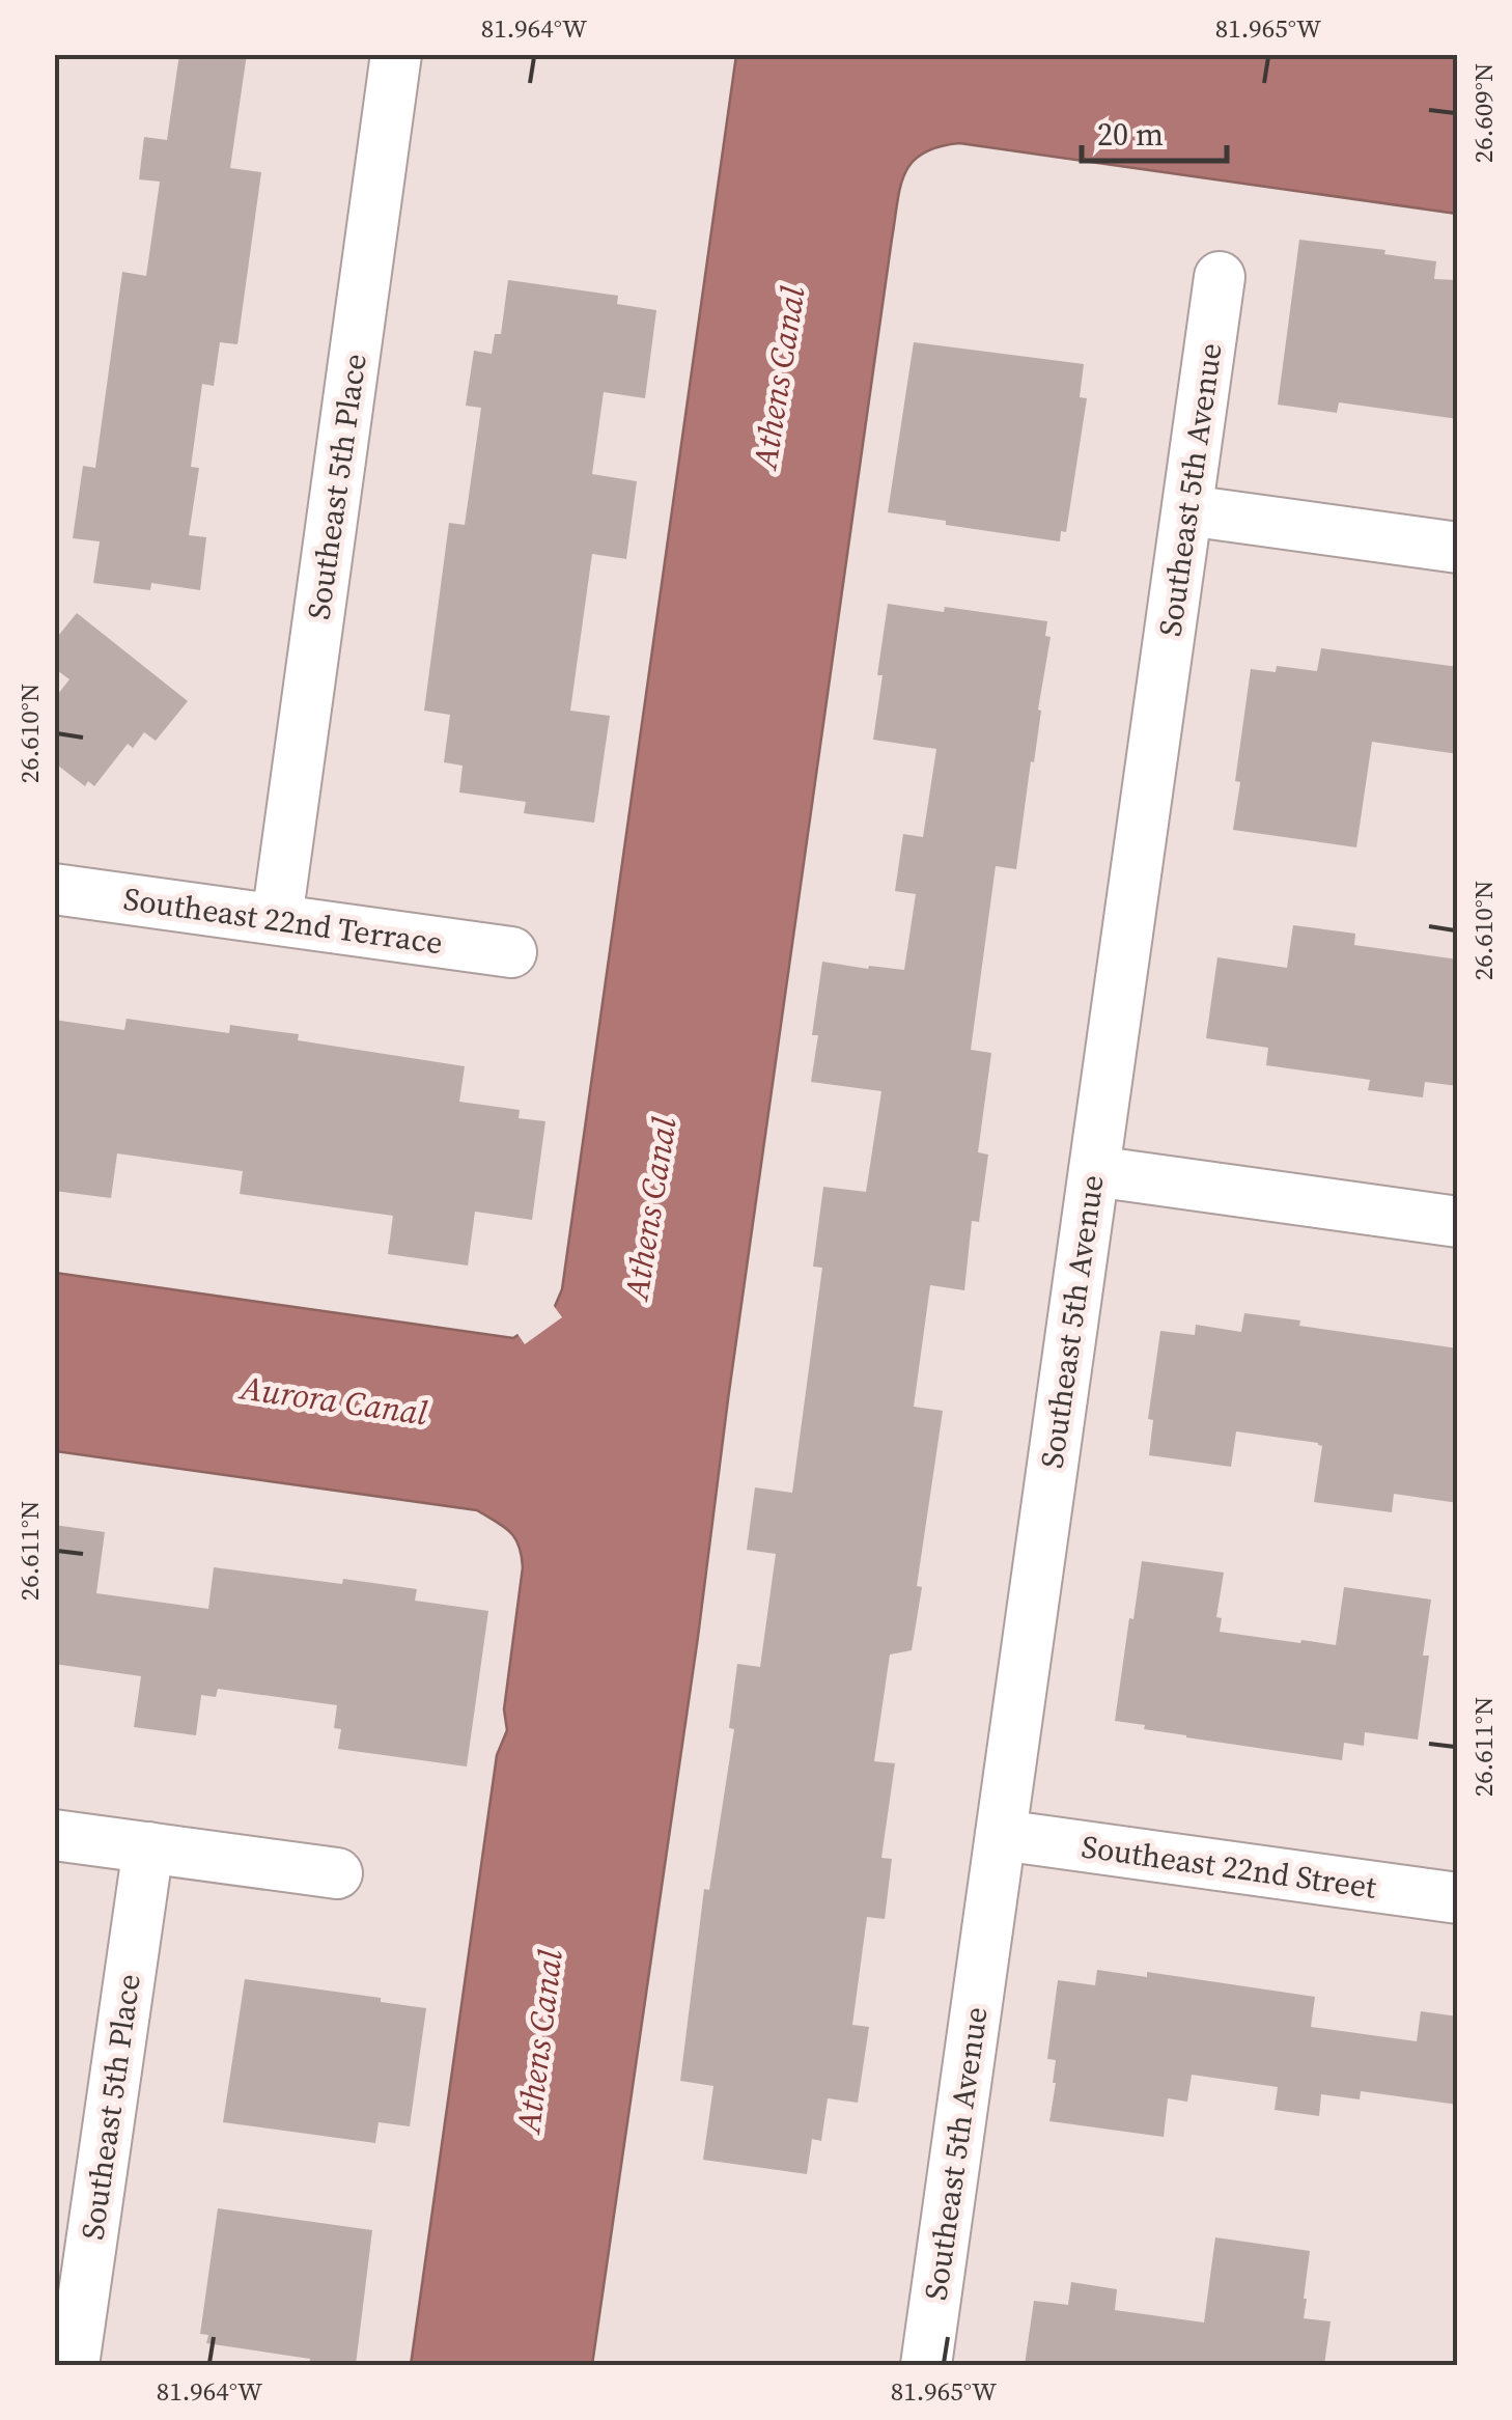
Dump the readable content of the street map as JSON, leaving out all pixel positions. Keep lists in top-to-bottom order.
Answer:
{
  "streets": {
    "street": [
      "Southeast 5th Place",
      "Southeast 5th Avenue",
      "Southeast 22nd Terrace",
      "Southeast 22nd Street"
    ]
  },
  "crossings": [
    ["Southeast 5th Place", "Southeast 22nd Terrace"],
    ["Southeast 5th Avenue", "Southeast 22nd Street"]
  ],
  "water": ["Athens Canal", "Aurora Canal"],
  "scale_bar": "20 m",
  "coordinates": [
    "81.964°W",
    "81.965°W",
    "26.609°N",
    "26.610°N",
    "26.611°N"
  ]
}
